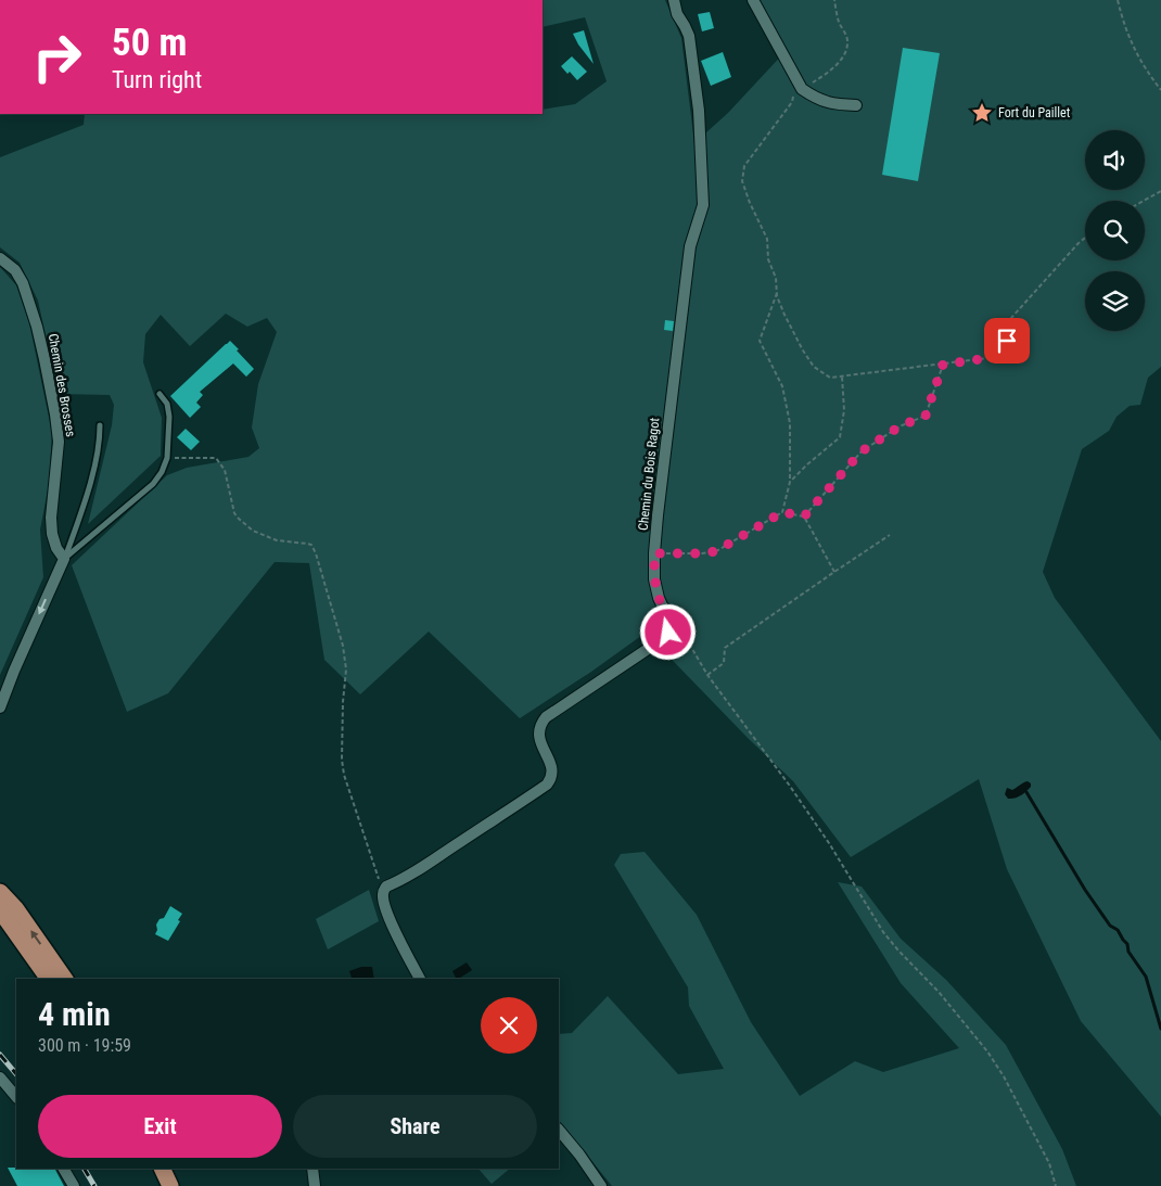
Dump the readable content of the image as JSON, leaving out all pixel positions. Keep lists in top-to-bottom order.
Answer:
{
  "streets": {
    "street": ["Chemin des Brosses", "Chemin du Bois Ragot"]
  },
  "places": {
    "place": ["Fort du Paillet"]
  },
  "page": {
    "turn": ["50 m", "Turn right"],
    "heading": ["4 min", "300 m · 19:59"],
    "buttons": ["Exit", "Share"]
  }
}
